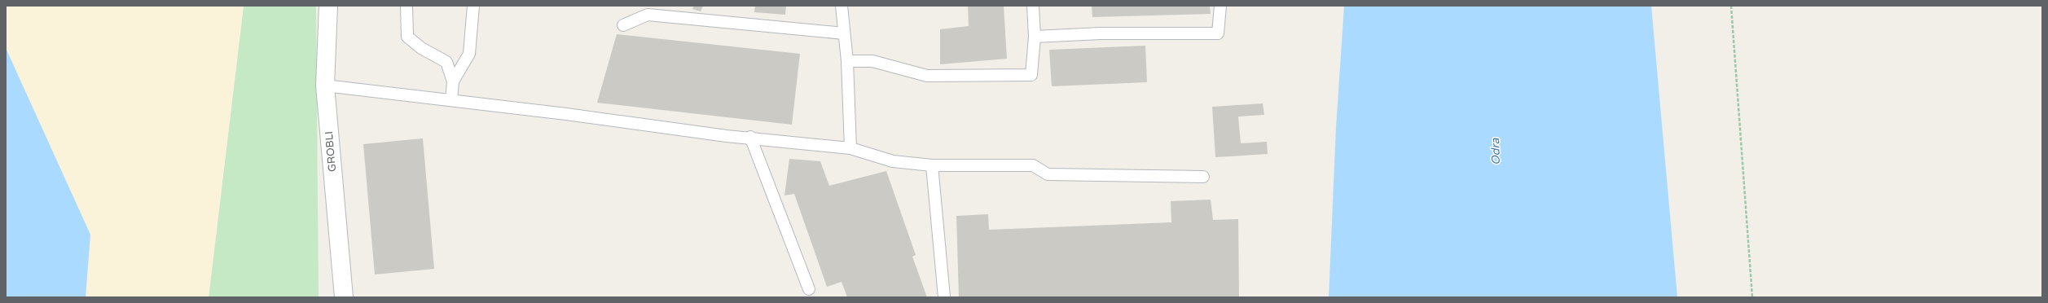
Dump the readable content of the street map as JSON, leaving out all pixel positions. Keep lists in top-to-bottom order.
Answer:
{
  "streets": {
    "street": ["GROBLI"]
  },
  "water": ["Odra"]
}
